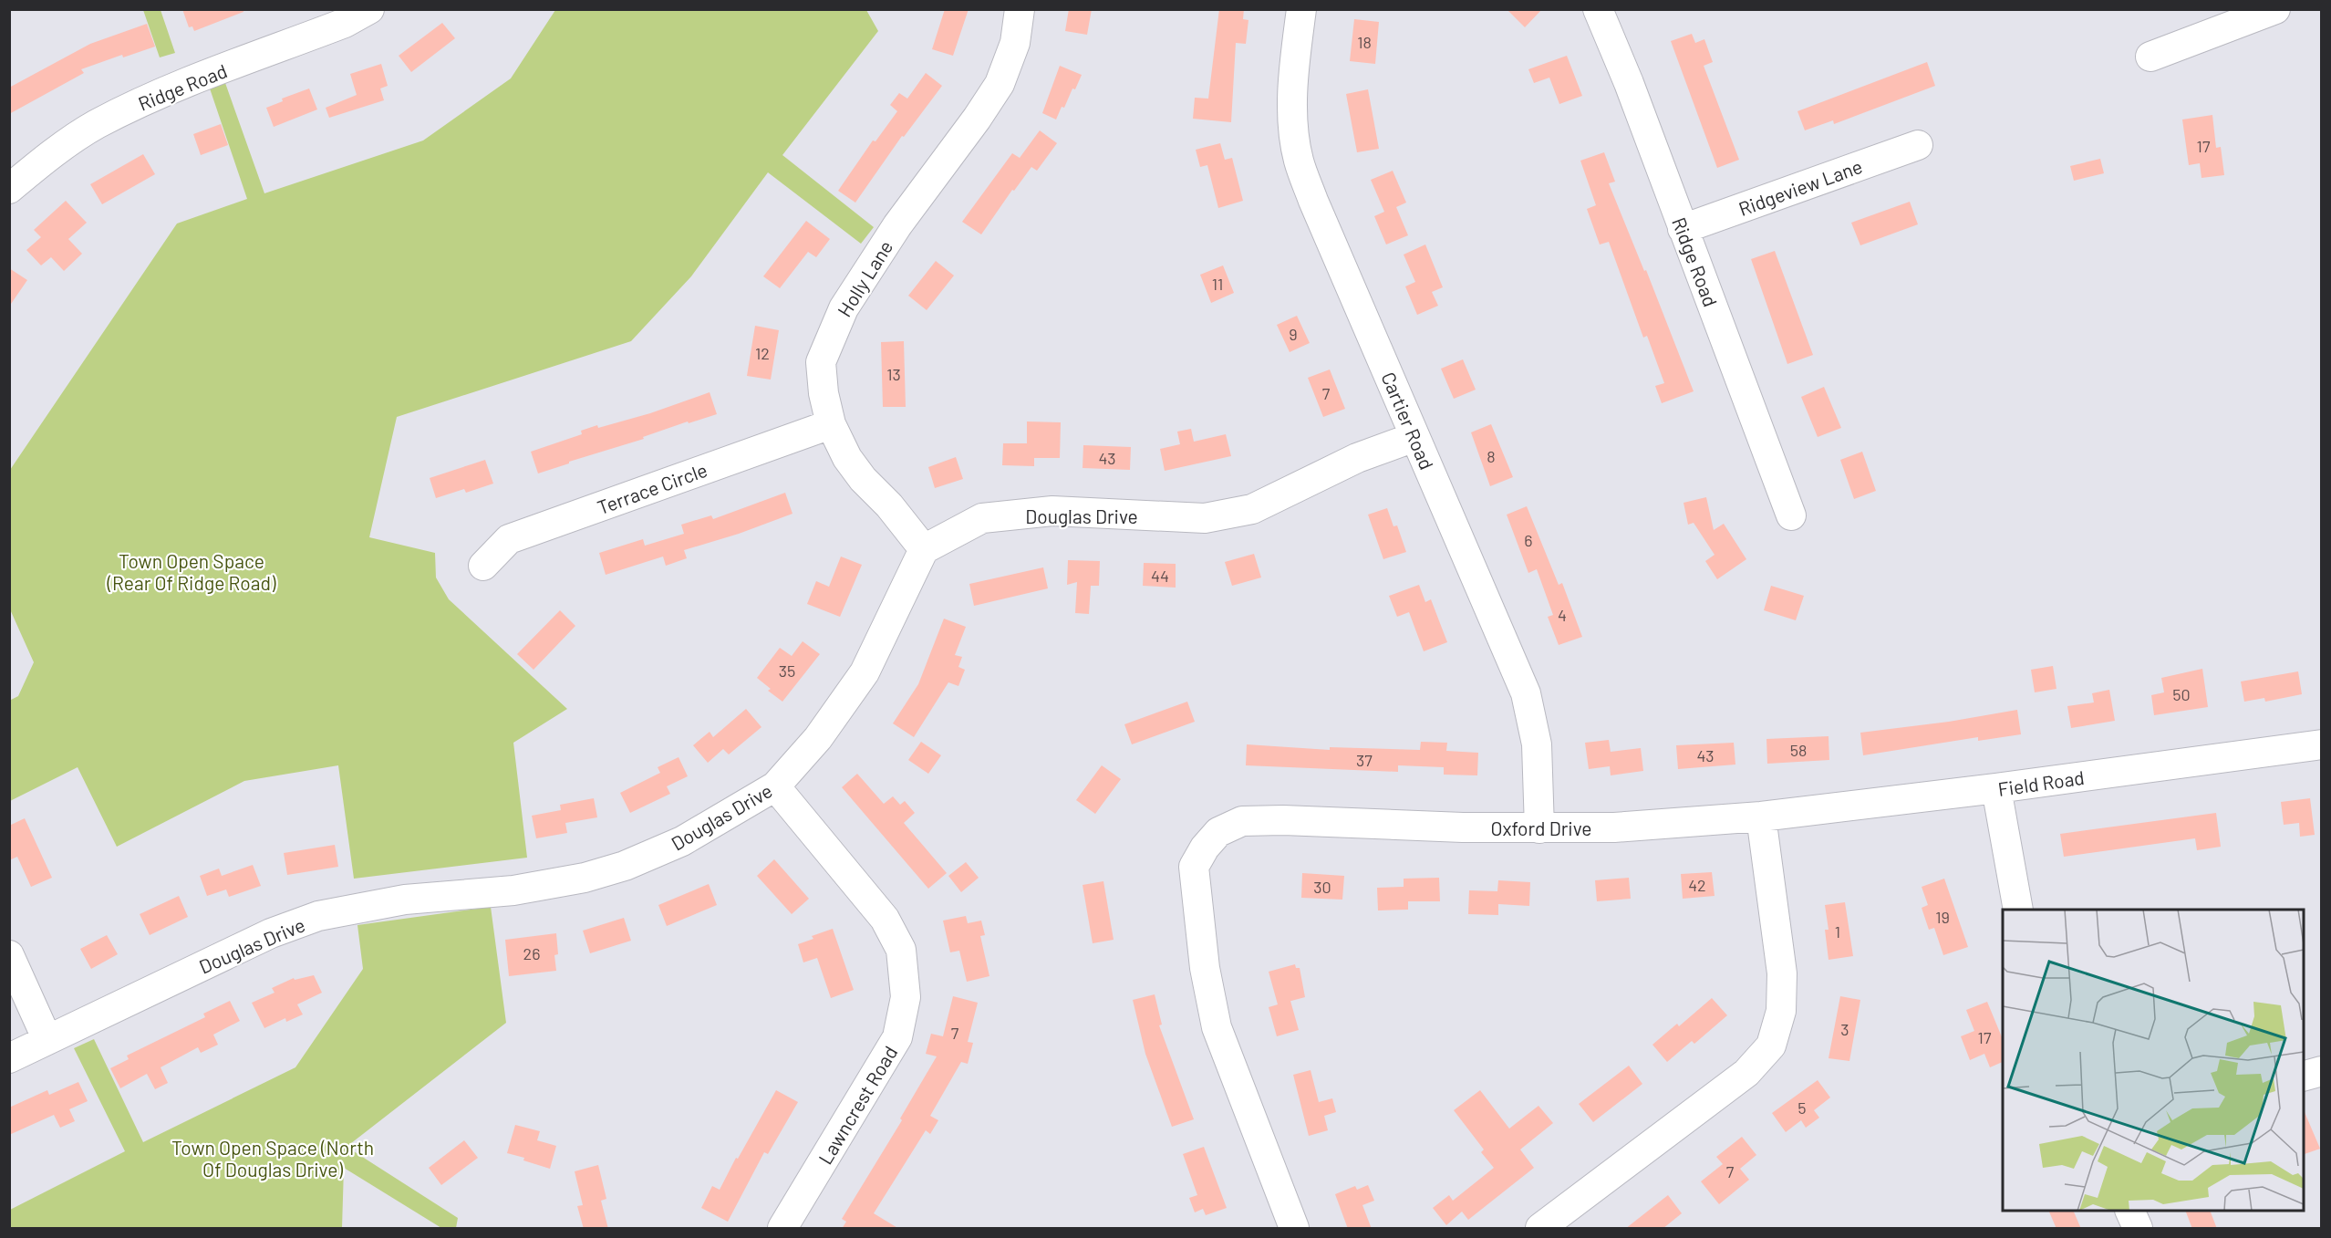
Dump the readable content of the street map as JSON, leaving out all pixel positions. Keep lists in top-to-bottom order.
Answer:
{
  "streets": {
    "street": [
      "Ridge Road",
      "Ridgeview Lane",
      "Holly Lane",
      "Cartier Road",
      "Terrace Circle",
      "Douglas Drive",
      "Field Road",
      "Oxford Drive",
      "Lawncrest Road"
    ]
  },
  "crossings": [
    ["Ridge Road", "Ridgeview Lane"],
    ["Holly Lane", "Terrace Circle"],
    ["Holly Lane", "Douglas Drive"],
    ["Cartier Road", "Douglas Drive"],
    ["Cartier Road", "Oxford Drive"],
    ["Douglas Drive", "Lawncrest Road"],
    ["Field Road", "Oxford Drive"]
  ],
  "parks": ["Town Open Space (Rear Of Ridge Road)", "Town Open Space (North Of Douglas Drive)"],
  "house_numbers": [
    "18",
    "17",
    "11",
    "9",
    "12",
    "13",
    "7",
    "8",
    "43",
    "6",
    "44",
    "4",
    "35",
    "50",
    "58",
    "43",
    "37",
    "42",
    "30",
    "19",
    "1",
    "26",
    "3",
    "7",
    "17",
    "5",
    "7"
  ]
}
